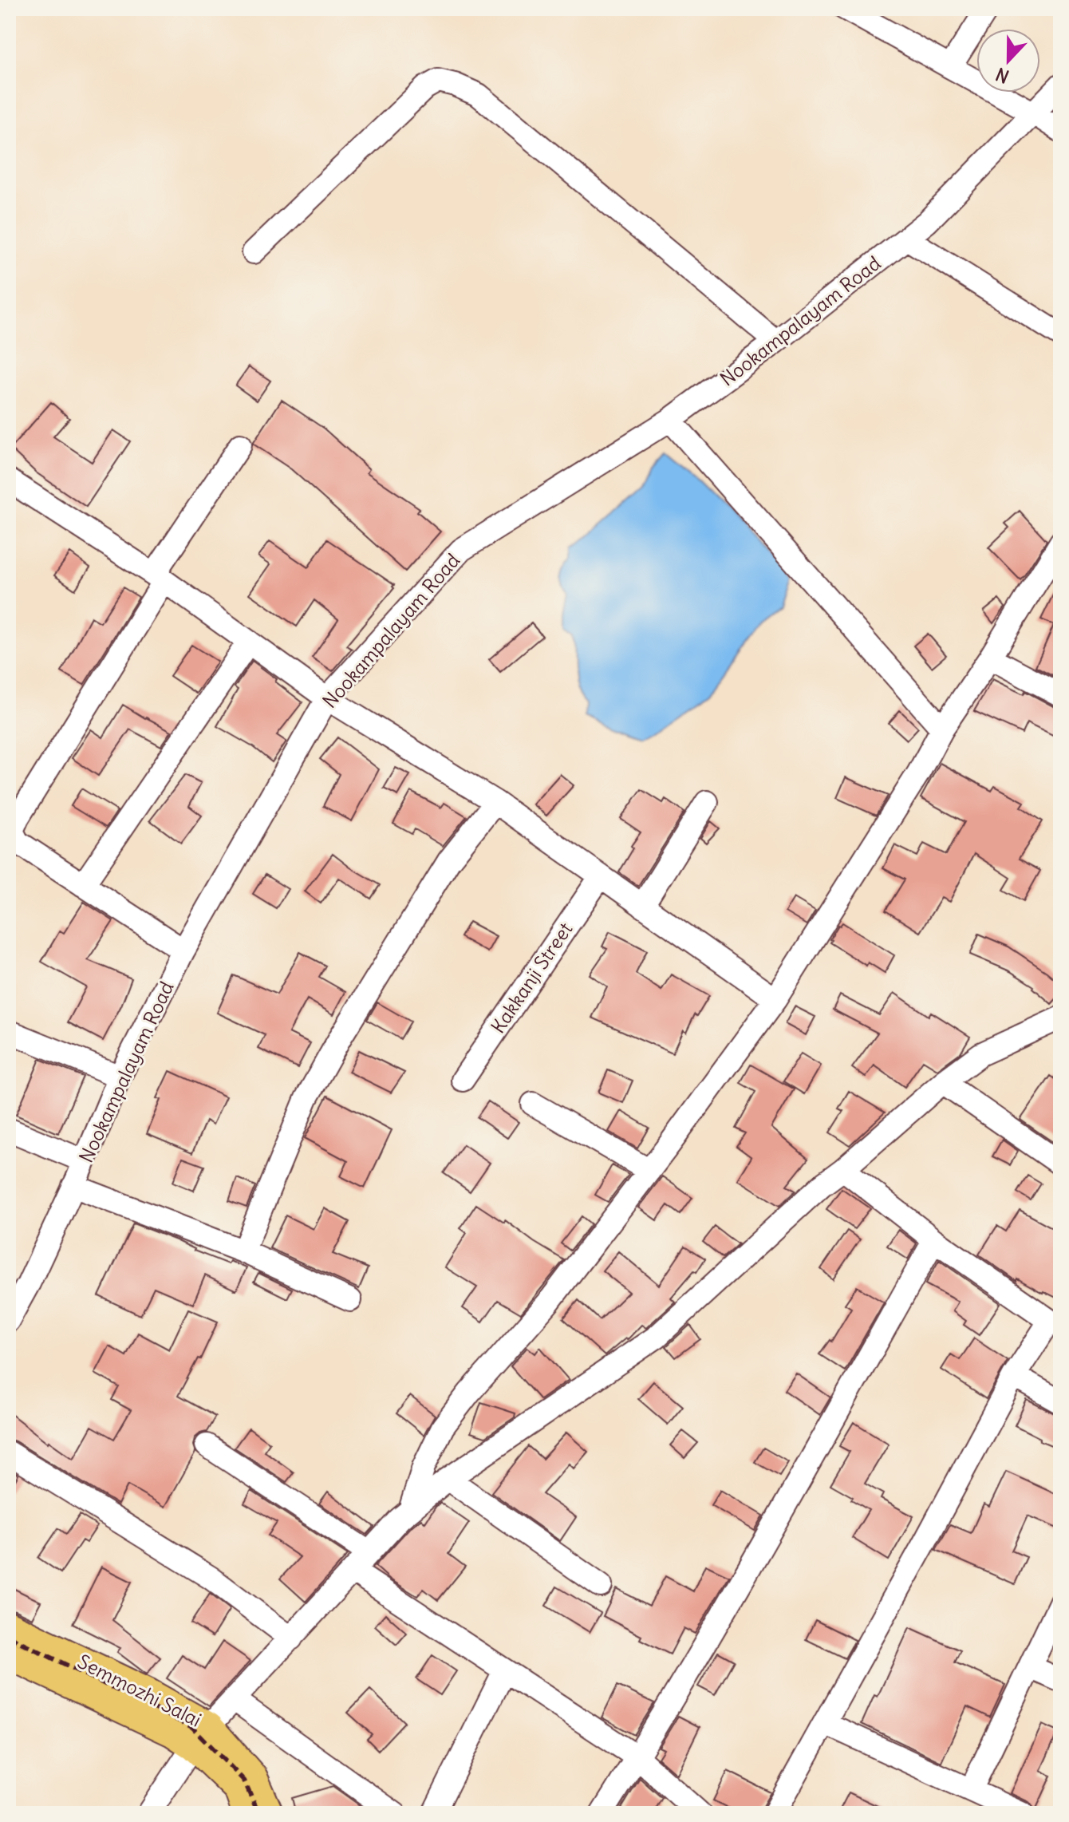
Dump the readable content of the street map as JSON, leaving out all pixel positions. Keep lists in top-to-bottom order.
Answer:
{
  "streets": {
    "main road": ["Semmozhi Salai"],
    "street": ["Nookampalayam Road", "Kakkanji Street"]
  },
  "north": "bottom"
}
